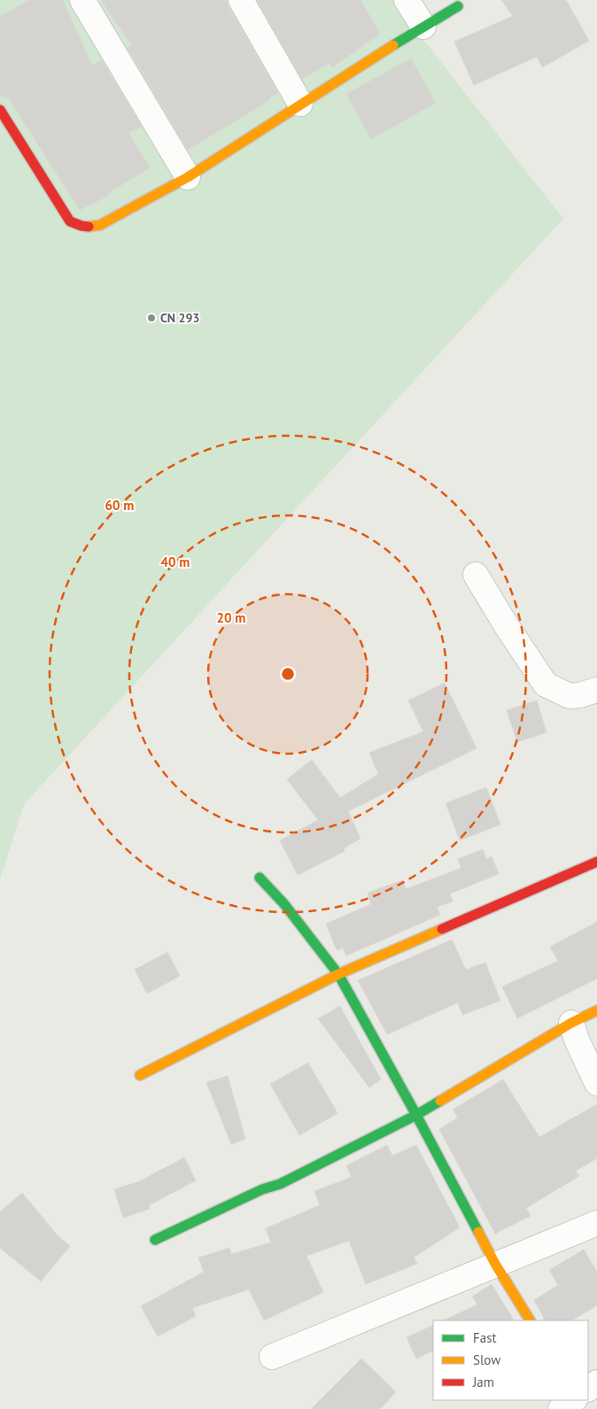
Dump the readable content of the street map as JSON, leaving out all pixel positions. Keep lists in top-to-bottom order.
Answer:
{
  "places": ["CN 293"],
  "legend": ["Fast", "Slow", "Jam"],
  "rings": ["60 m", "40 m", "20 m"]
}
